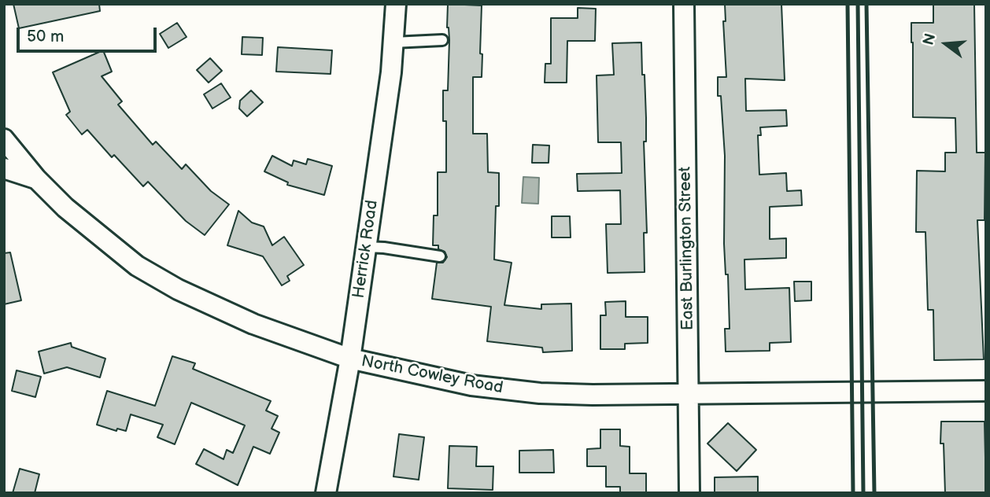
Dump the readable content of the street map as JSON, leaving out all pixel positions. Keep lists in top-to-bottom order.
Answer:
{
  "streets": {
    "street": ["East Burlington Street", "Herrick Road", "North Cowley Road"]
  },
  "crossings": [
    ["East Burlington Street", "North Cowley Road"],
    ["Herrick Road", "North Cowley Road"]
  ],
  "scale_bar": "50 m",
  "north": "left"
}
